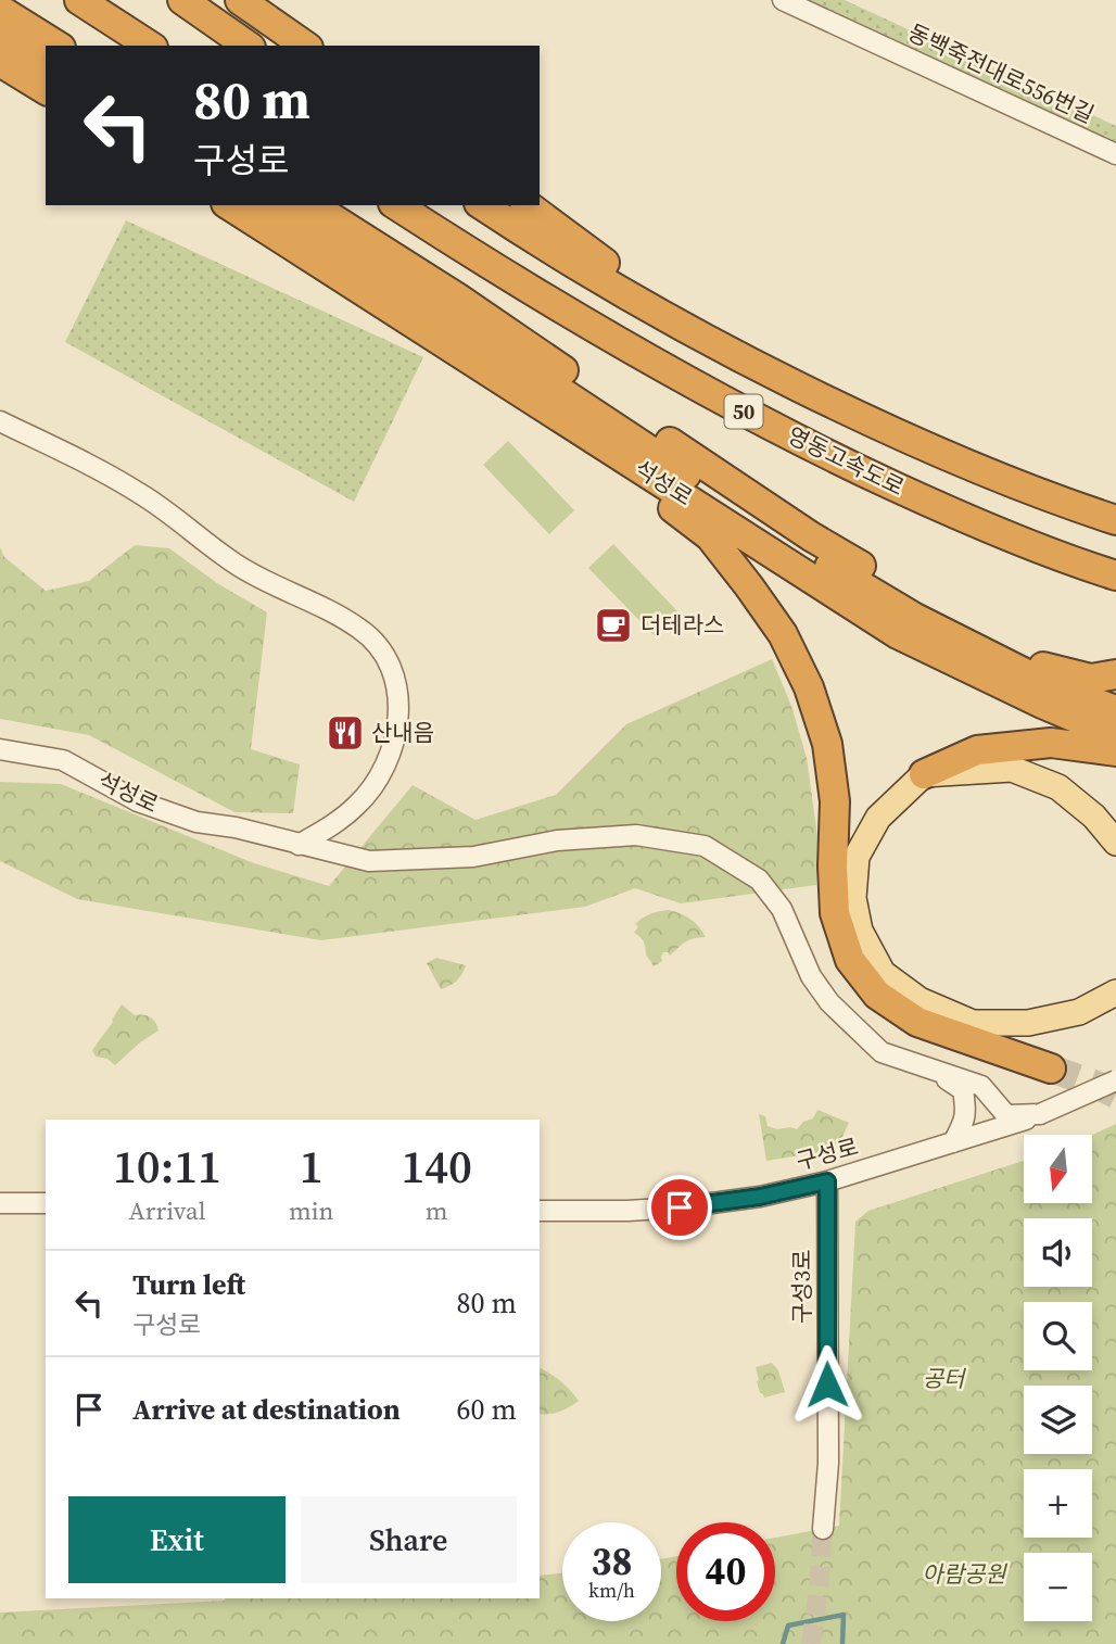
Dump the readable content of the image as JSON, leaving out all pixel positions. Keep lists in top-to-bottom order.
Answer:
{
  "streets": {
    "highway": ["50", "영동고속도로", "석성로"],
    "street": ["동백죽전대로556번길", "구성로", "구성3로"]
  },
  "crossings": [
    ["석성로", "구성로"],
    ["구성로", "구성3로"]
  ],
  "parks": ["공터", "아람공원"],
  "places": {
    "cafe": ["더테라스"],
    "restaurant": ["산내음"]
  },
  "north": "bottom",
  "page": {
    "turn": ["80 m", "구성로"],
    "eta": [
      "10:11",
      "Arrival",
      "1",
      "min",
      "140",
      "m"
    ],
    "map_buttons": ["+", "−"],
    "list": [
      {
        "name": "Turn left",
        "note": "구성로",
        "value": "80 m"
      },
      {
        "name": "Arrive at destination",
        "value": "60 m"
      }
    ],
    "buttons": ["Exit", "Share"],
    "speed": "38 km/h",
    "limit": "40"
  }
}
